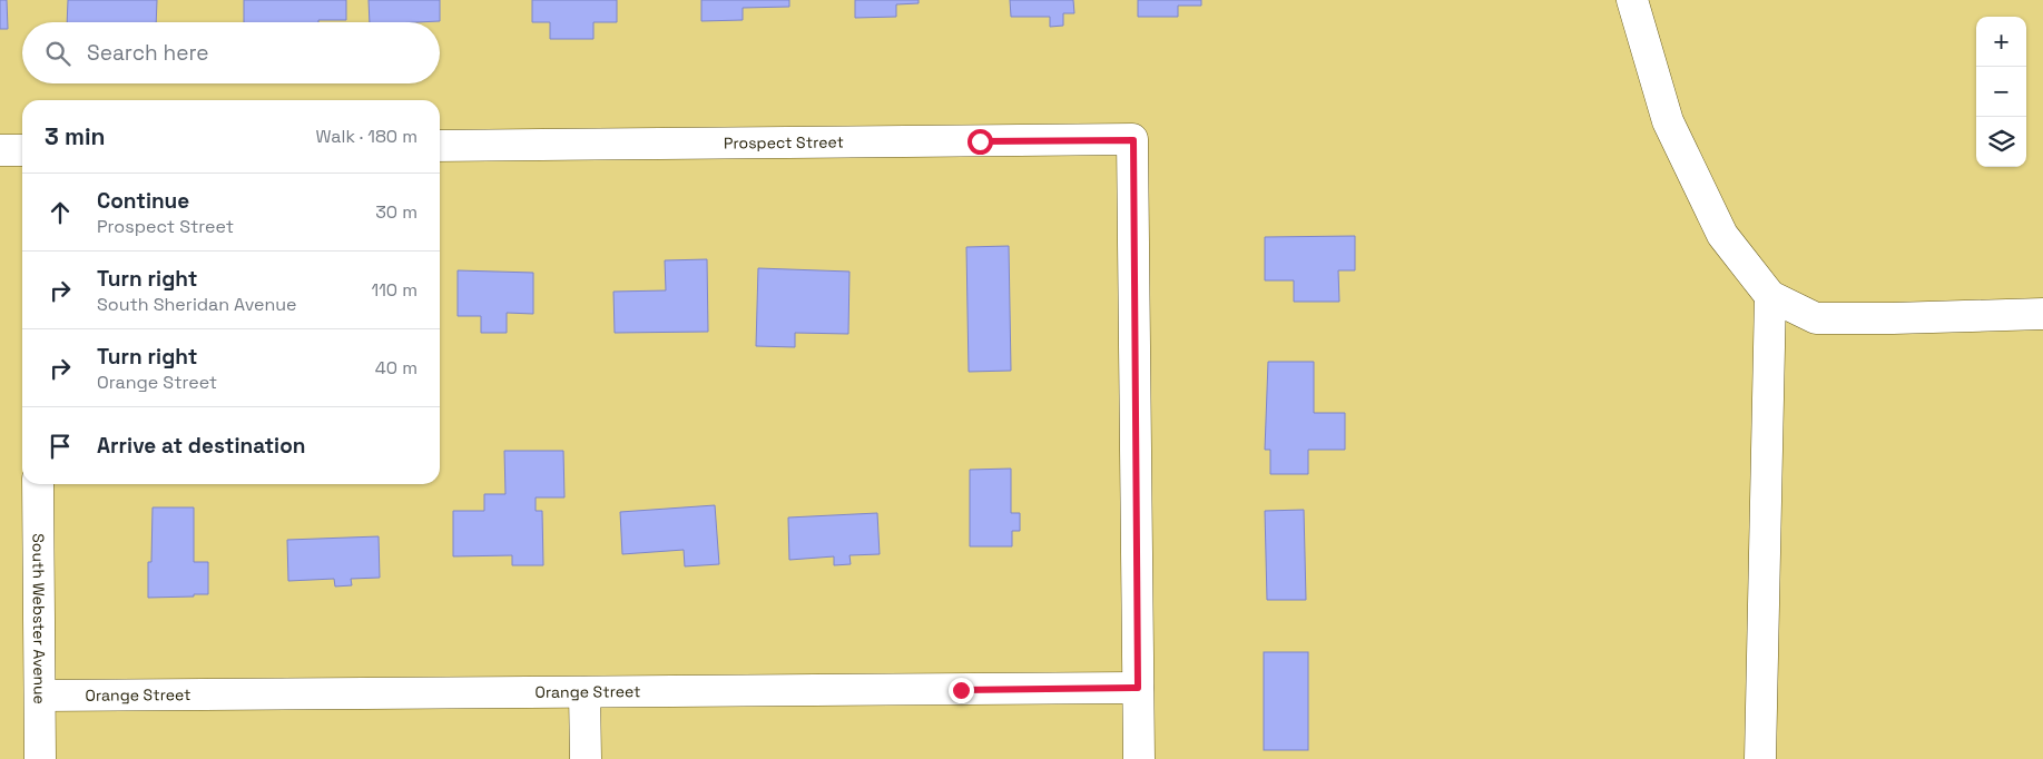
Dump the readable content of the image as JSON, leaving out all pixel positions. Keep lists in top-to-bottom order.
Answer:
{
  "streets": {
    "street": ["Prospect Street", "South Webster Avenue", "Orange Street"]
  },
  "crossings": [
    ["Prospect Street", "Orange Street"],
    ["South Webster Avenue", "Orange Street"]
  ],
  "page": {
    "map_buttons": ["+", "−"],
    "search": "Search here",
    "heading": ["3 min", "Walk · 180 m"],
    "list": [
      ["Continue", "Prospect Street", "30 m"],
      ["Turn right", "South Sheridan Avenue", "110 m"],
      ["Turn right", "Orange Street", "40 m"],
      "Arrive at destination"
    ]
  }
}
